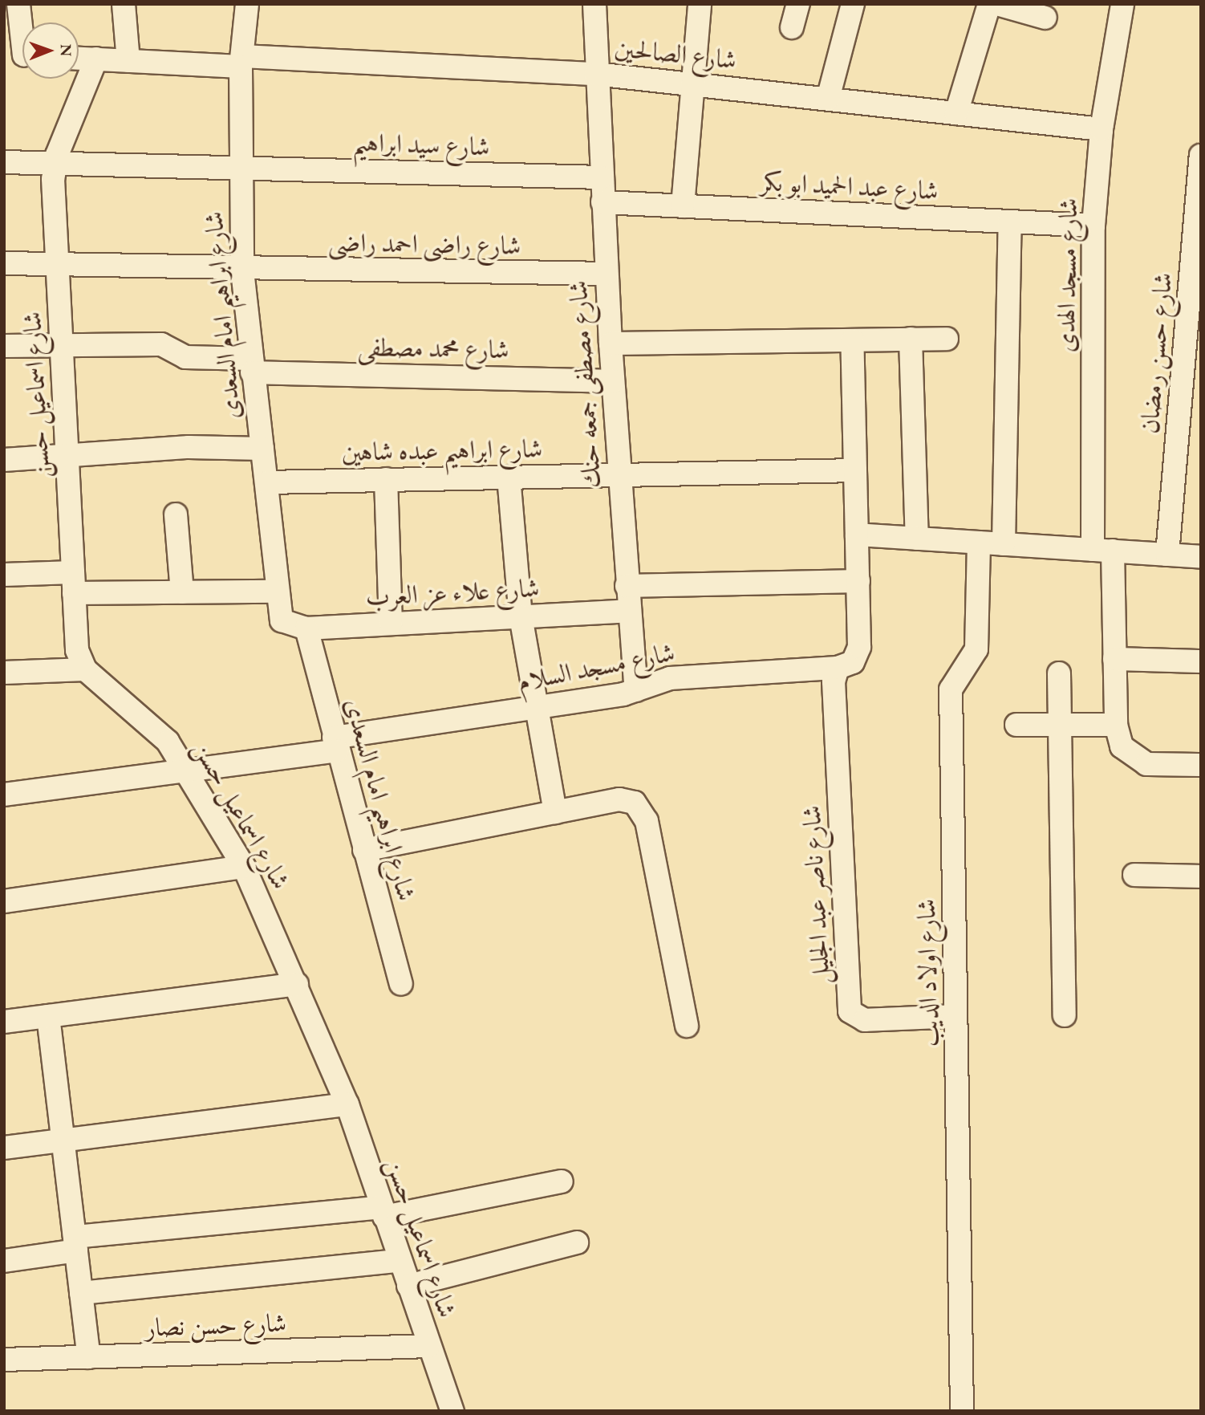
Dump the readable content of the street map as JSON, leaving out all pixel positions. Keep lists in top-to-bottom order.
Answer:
{
  "streets": {
    "street": [
      "شارع الصالحين",
      "شارع سيد ابراهيم",
      "شارع عبد الحميد ابو بكر",
      "شارع راضى احمد راضى",
      "شارع مسجد الهدى",
      "شارع ابراهيم امام السعدى",
      "شارع محمد مصطفى",
      "شارع حسن رمضان",
      "شارع مصطفى جمعه حنك",
      "شارع اسماعيل حسن",
      "شارع ابراهيم عبده شاهين",
      "شارع علاء عز العرب",
      "شارع مسجد السلام",
      "شارع ناصر عبد الجليل",
      "شارع اولاد الديب",
      "شارع حسن نصار"
    ]
  },
  "crossings": [
    ["شارع الصالحين", "شارع مسجد الهدى"],
    ["شارع الصالحين", "شارع ابراهيم امام السعدى"],
    ["شارع الصالحين", "شارع مصطفى جمعه حنك"],
    ["شارع الصالحين", "شارع اسماعيل حسن"],
    ["شارع سيد ابراهيم", "شارع ابراهيم امام السعدى"],
    ["شارع سيد ابراهيم", "شارع مصطفى جمعه حنك"],
    ["شارع عبد الحميد ابو بكر", "شارع مسجد الهدى"],
    ["شارع عبد الحميد ابو بكر", "شارع مصطفى جمعه حنك"],
    ["شارع راضى احمد راضى", "شارع ابراهيم امام السعدى"],
    ["شارع راضى احمد راضى", "شارع مصطفى جمعه حنك"],
    ["شارع راضى احمد راضى", "شارع اسماعيل حسن"],
    ["شارع ابراهيم امام السعدى", "شارع محمد مصطفى"],
    ["شارع ابراهيم امام السعدى", "شارع ابراهيم عبده شاهين"],
    ["شارع ابراهيم امام السعدى", "شارع علاء عز العرب"],
    ["شارع ابراهيم امام السعدى", "شارع مسجد السلام"],
    ["شارع محمد مصطفى", "شارع مصطفى جمعه حنك"],
    ["شارع محمد مصطفى", "شارع اسماعيل حسن"],
    ["شارع مصطفى جمعه حنك", "شارع ابراهيم عبده شاهين"],
    ["شارع مصطفى جمعه حنك", "شارع علاء عز العرب"],
    ["شارع مصطفى جمعه حنك", "شارع مسجد السلام"],
    ["شارع اسماعيل حسن", "شارع مسجد السلام"],
    ["شارع اسماعيل حسن", "شارع حسن نصار"],
    ["شارع مسجد السلام", "شارع ناصر عبد الجليل"],
    ["شارع ناصر عبد الجليل", "شارع اولاد الديب"]
  ],
  "north": "right"
}
